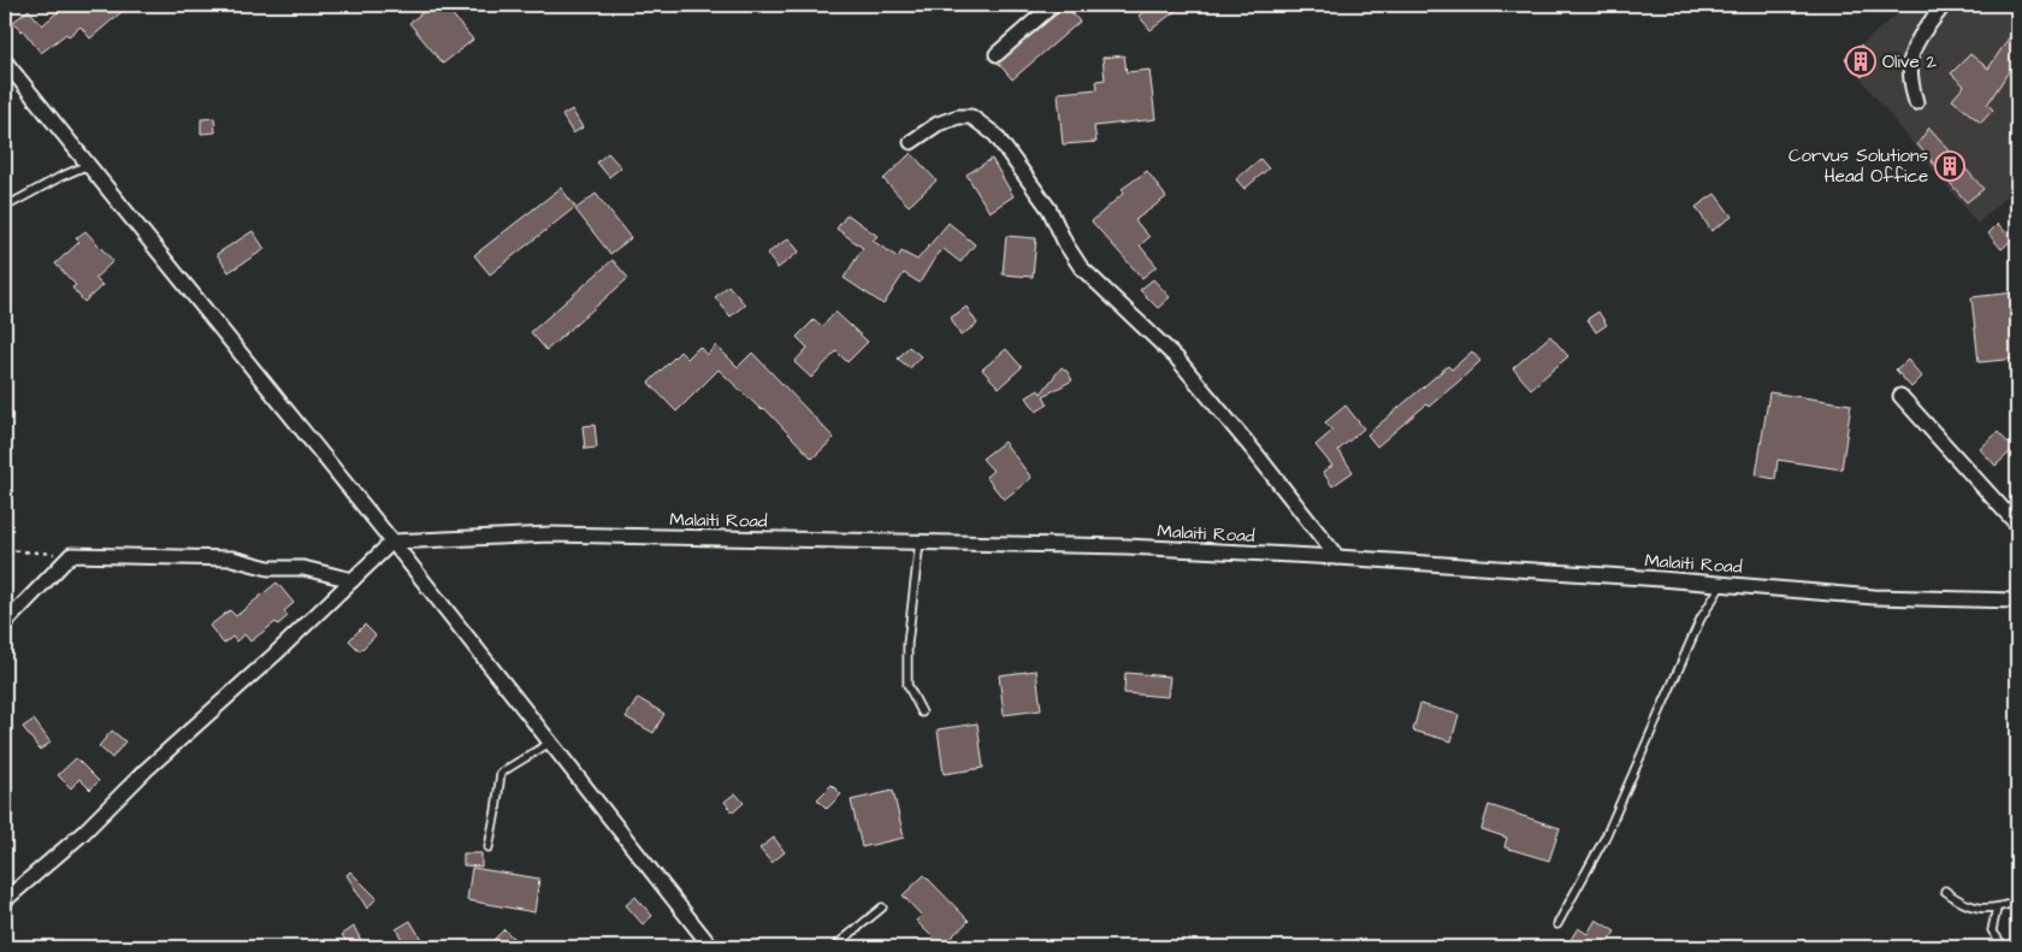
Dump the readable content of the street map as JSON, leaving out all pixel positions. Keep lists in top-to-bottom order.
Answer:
{
  "streets": {
    "street": ["Malaiti Road"]
  },
  "places": {
    "building": ["Olive 2", "Corvus Solutions Head Office"]
  }
}
